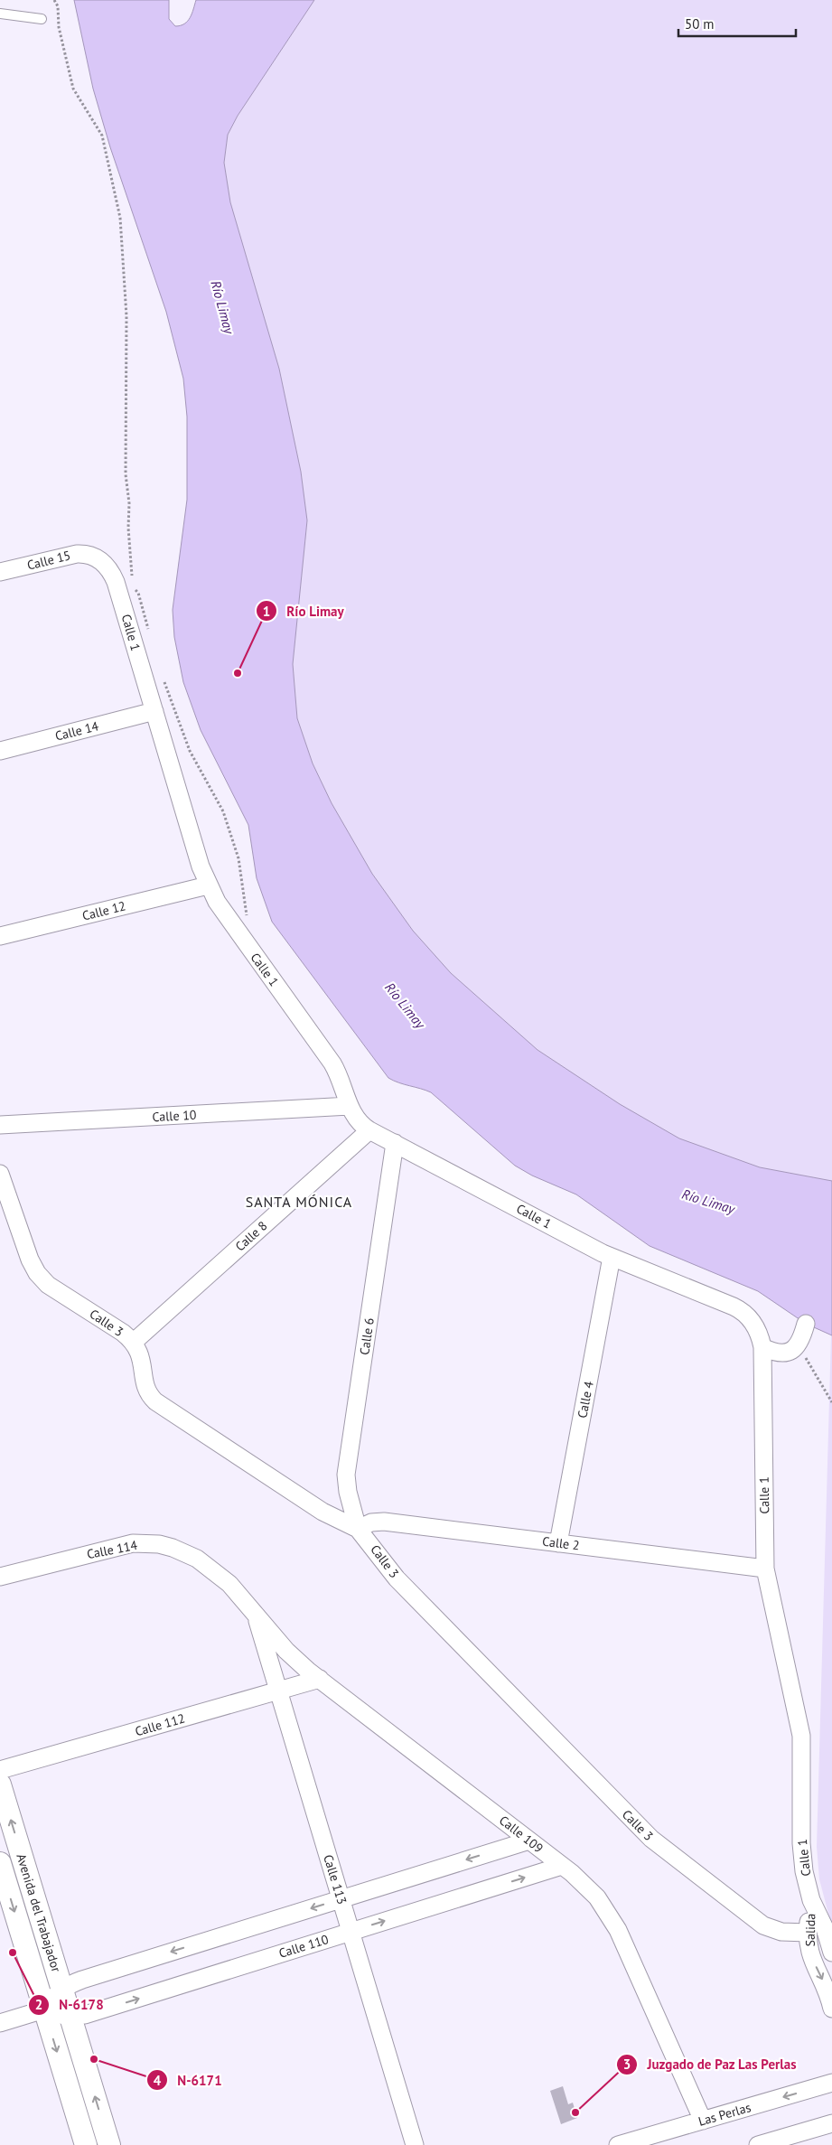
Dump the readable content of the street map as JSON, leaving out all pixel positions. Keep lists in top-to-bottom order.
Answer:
{
  "streets": {
    "street": [
      "Calle 15",
      "Calle 1",
      "Calle 14",
      "Calle 12",
      "Calle 10",
      "Calle 8",
      "Calle 3",
      "Calle 6",
      "Calle 4",
      "Calle 2",
      "Calle 114",
      "Calle 112",
      "Calle 109",
      "Calle 113",
      "Avenida del Trabajador",
      "Salida",
      "Calle 110",
      "Las Perlas"
    ]
  },
  "crossings": [
    ["Calle 15", "Calle 1"],
    ["Calle 1", "Calle 14"],
    ["Calle 1", "Calle 12"],
    ["Calle 1", "Calle 10"],
    ["Calle 1", "Calle 8"],
    ["Calle 1", "Calle 6"],
    ["Calle 1", "Calle 4"],
    ["Calle 1", "Calle 2"],
    ["Calle 1", "Salida"],
    ["Calle 8", "Calle 3"],
    ["Calle 3", "Calle 6"],
    ["Calle 3", "Calle 2"],
    ["Calle 3", "Salida"],
    ["Calle 6", "Calle 2"],
    ["Calle 4", "Calle 2"],
    ["Calle 114", "Calle 109"],
    ["Calle 114", "Calle 113"],
    ["Calle 112", "Calle 109"],
    ["Calle 112", "Calle 113"],
    ["Calle 109", "Calle 113"],
    ["Calle 109", "Calle 110"],
    ["Calle 109", "Las Perlas"],
    ["Calle 113", "Calle 110"],
    ["Avenida del Trabajador", "Calle 110"]
  ],
  "one_way": ["Salida"],
  "districts": ["SANTA MÓNICA"],
  "water": ["Río Limay"],
  "places": [
    "Río Limay",
    "N-6178",
    "N-6171",
    "Juzgado de Paz Las Perlas"
  ],
  "scale_bar": "50 m"
}
